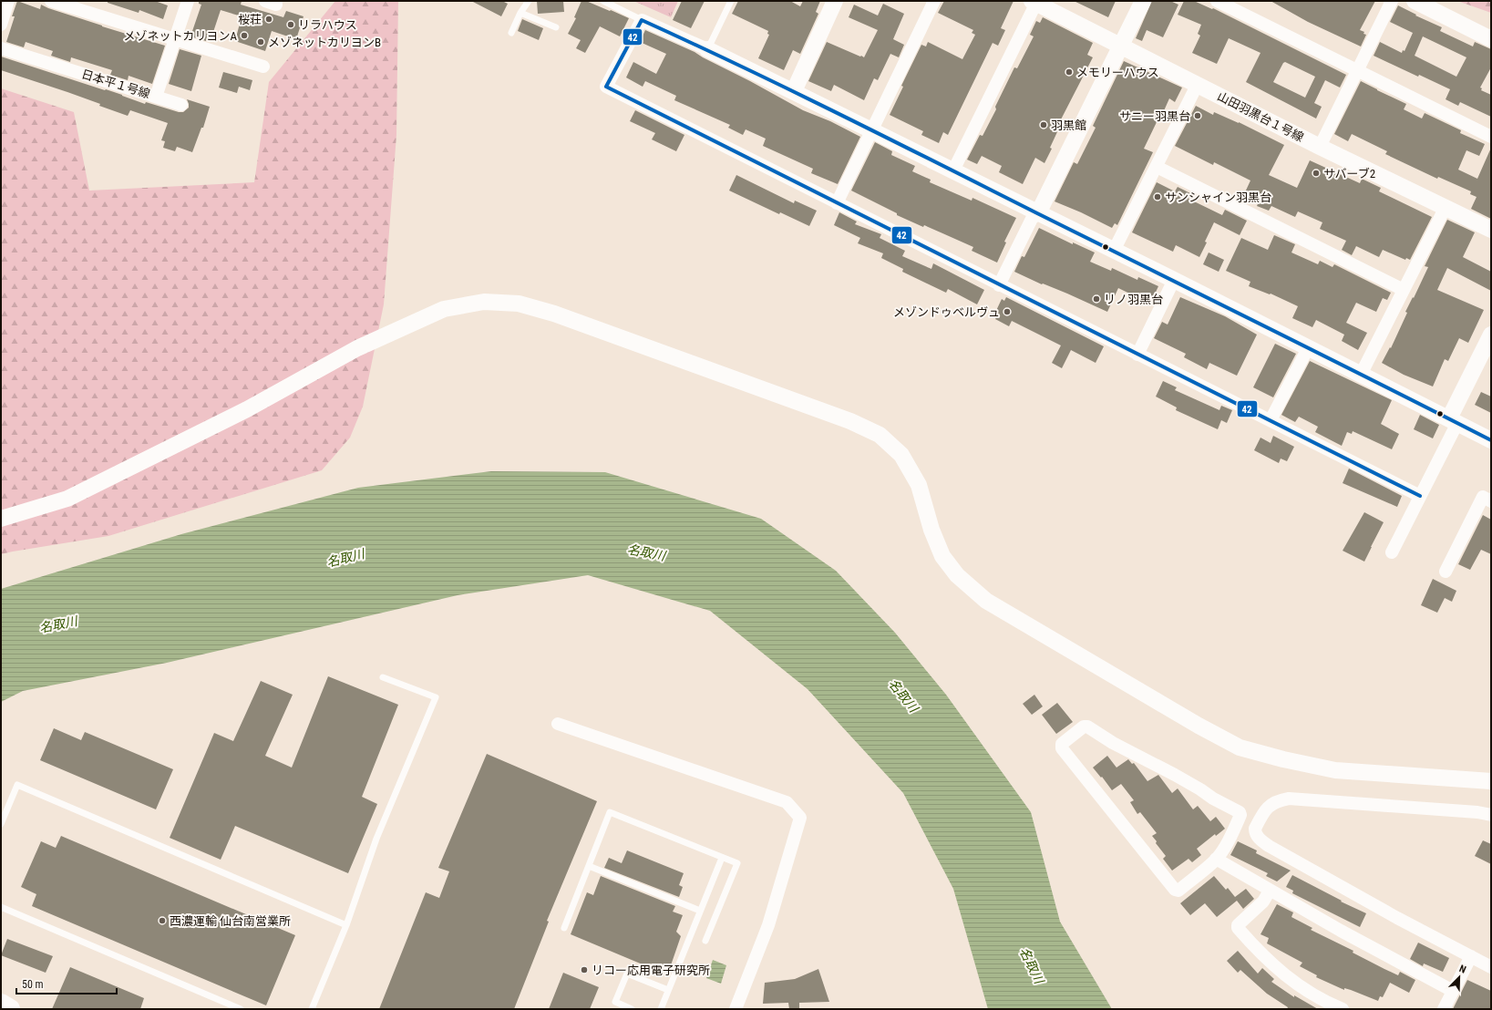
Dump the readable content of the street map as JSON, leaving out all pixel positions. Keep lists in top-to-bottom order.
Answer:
{
  "streets": {
    "street": ["日本平１号線", "山田羽黒台１号線"]
  },
  "water": ["名取川"],
  "places": [
    "桜荘",
    "リラハウス",
    "メゾネットカリヨンA",
    "メゾネットカリヨンB",
    "メモリーハウス",
    "サニー羽黒台",
    "羽黒館",
    "サバーブ2",
    "サンシャイン羽黒台",
    "リノ羽黒台",
    "メゾンドゥベルヴュ",
    "西濃運輸 仙台南営業所",
    "リコー応用電子研究所"
  ],
  "lines": ["transit line 42"],
  "scale_bar": "50 m",
  "north": "top right"
}
